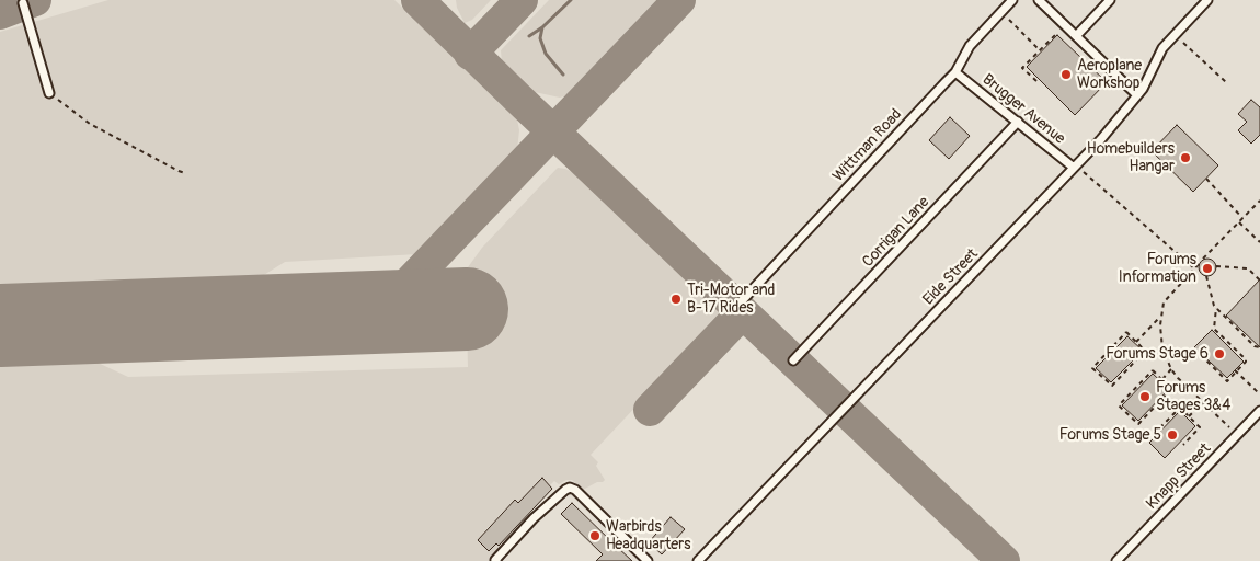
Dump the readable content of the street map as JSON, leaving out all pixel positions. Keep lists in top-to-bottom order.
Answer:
{
  "streets": {
    "lane": [
      "Brugger Avenue",
      "Wittman Road",
      "Corrigan Lane",
      "Eide Street",
      "Knapp Street"
    ]
  },
  "crossings": [
    ["Brugger Avenue", "Wittman Road"],
    ["Brugger Avenue", "Corrigan Lane"],
    ["Brugger Avenue", "Eide Street"]
  ],
  "places": [
    "Aeroplane Workshop",
    "Homebuilders Hangar",
    "Forums Information",
    "Tri-Motor and B-17 Rides",
    "Forums Stage 6",
    "Forums Stages 3&4",
    "Forums Stage 5",
    "Warbirds Headquarters"
  ]
}
